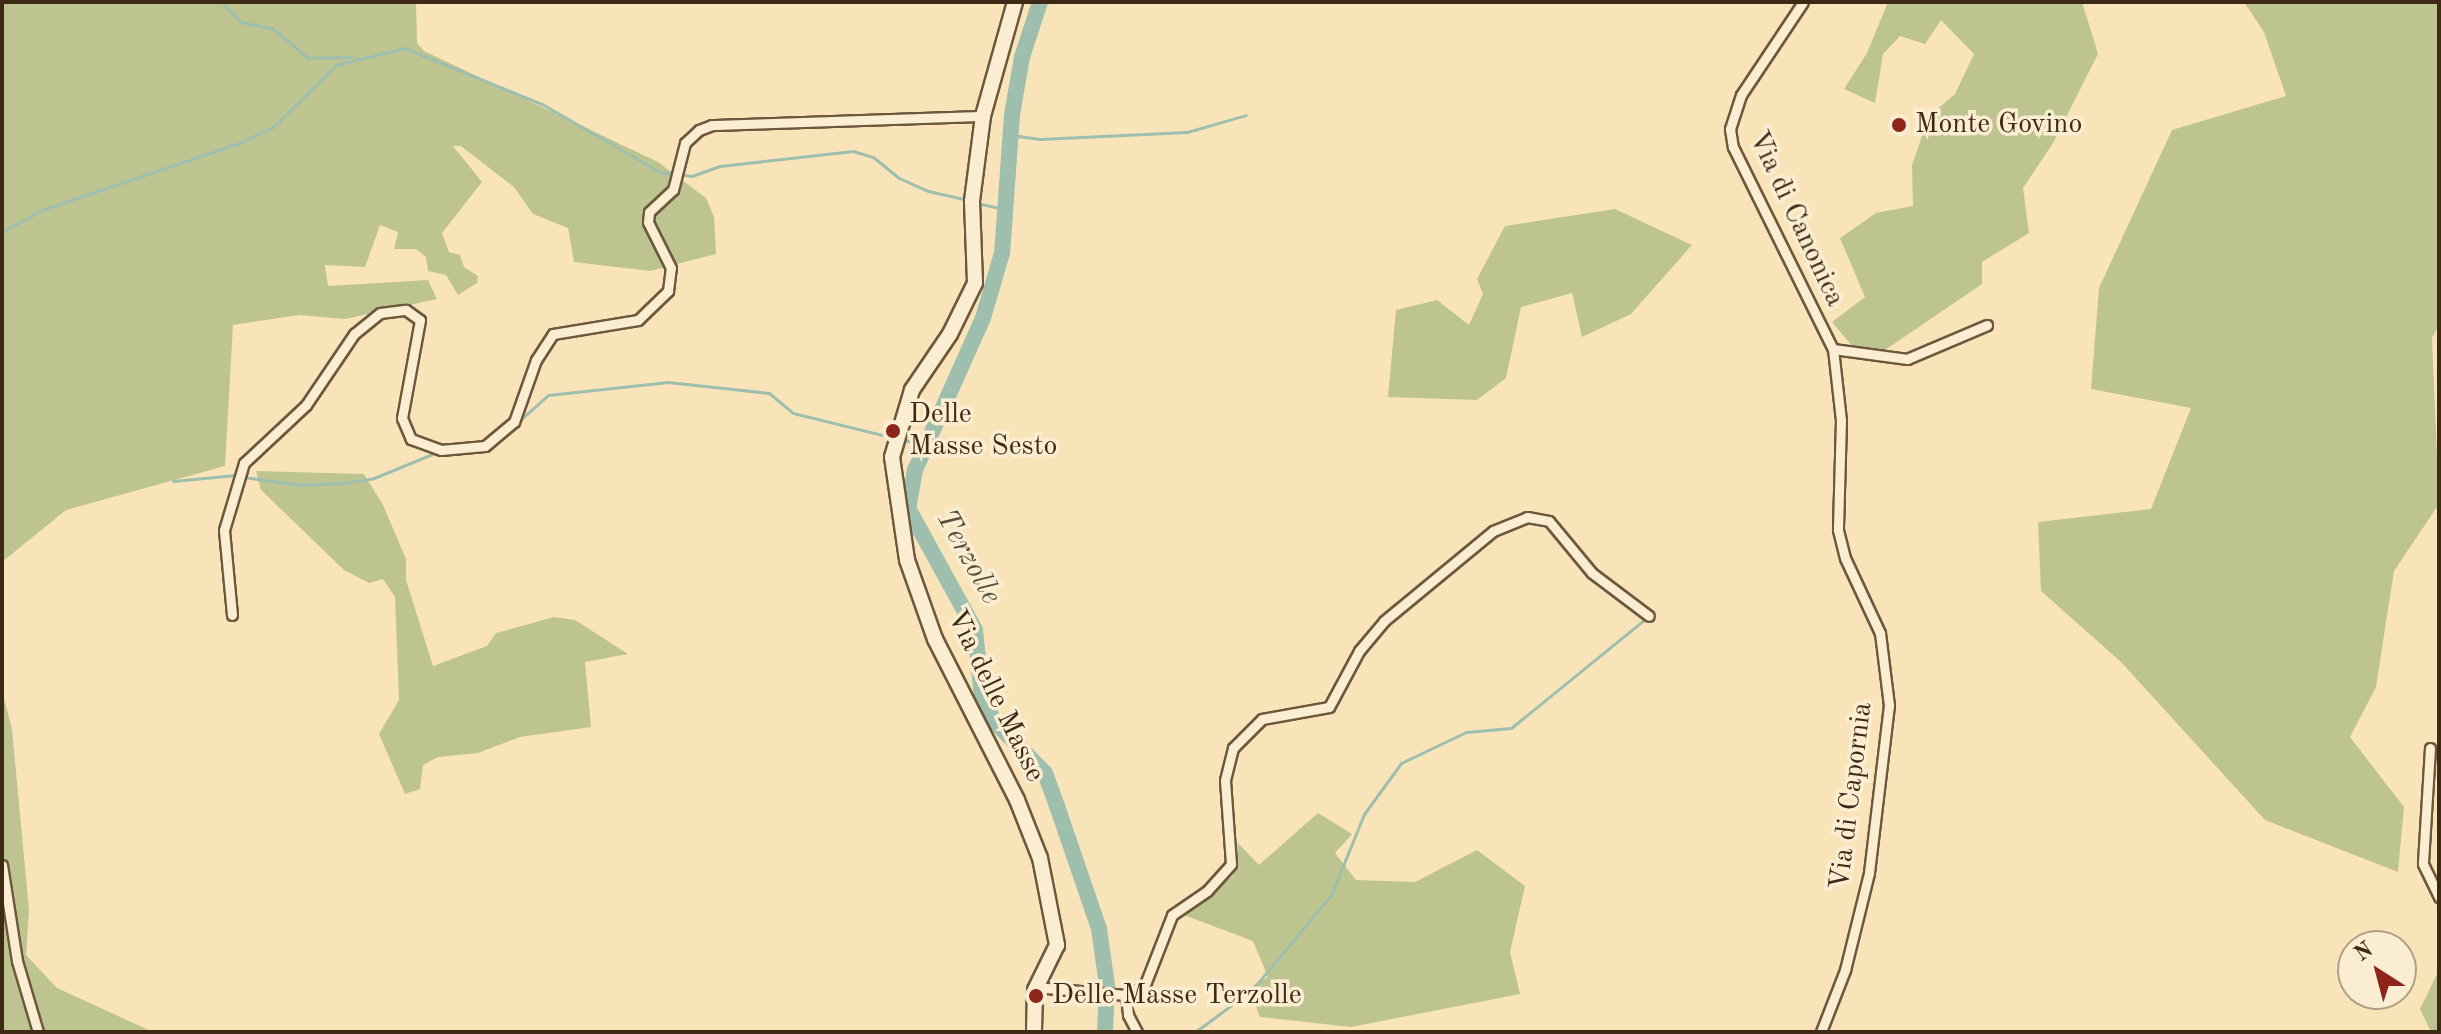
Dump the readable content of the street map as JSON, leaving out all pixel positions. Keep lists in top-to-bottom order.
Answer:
{
  "streets": {
    "street": ["Via di Canonica", "Via delle Masse", "Via di Capornia"]
  },
  "crossings": [
    ["Via di Canonica", "Via di Capornia"]
  ],
  "water": ["Terzolle"],
  "places": ["Monte Govino", "Delle Masse Sesto", "Delle Masse Terzolle"],
  "north": "top left"
}
